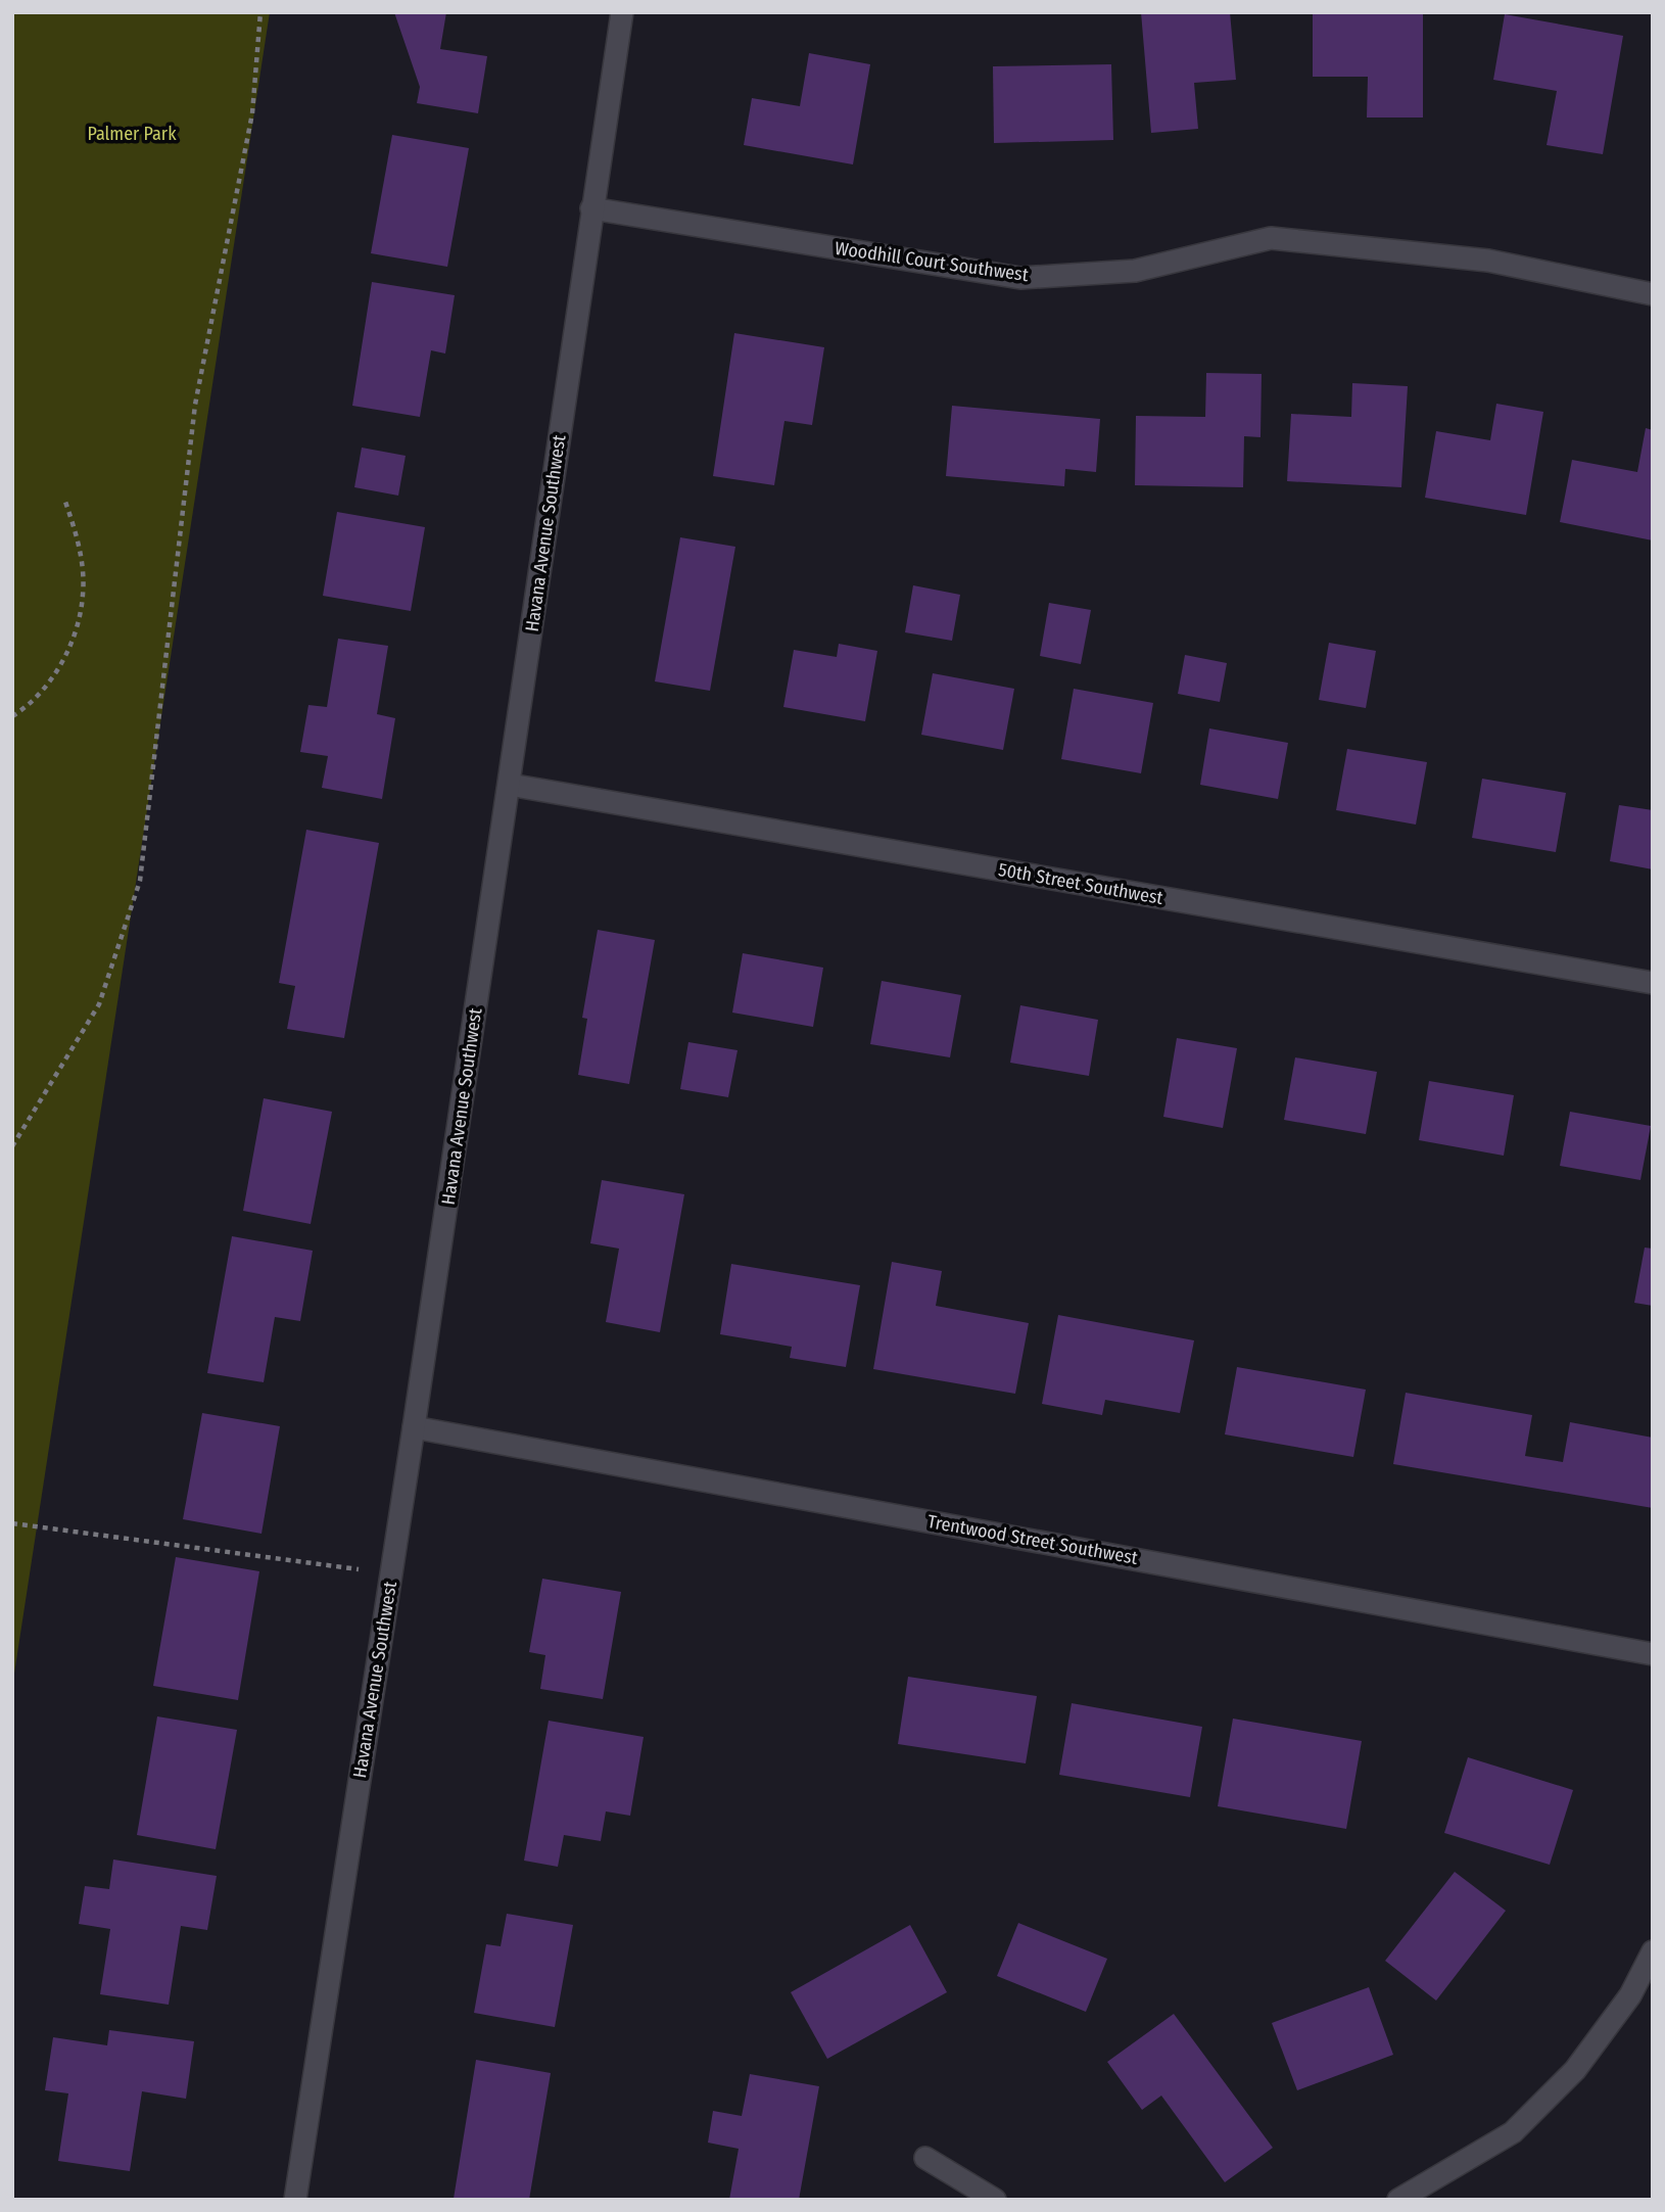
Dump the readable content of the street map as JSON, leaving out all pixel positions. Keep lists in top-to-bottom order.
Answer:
{
  "streets": {
    "street": [
      "Woodhill Court Southwest",
      "Havana Avenue Southwest",
      "50th Street Southwest",
      "Trentwood Street Southwest"
    ]
  },
  "crossings": [
    ["Woodhill Court Southwest", "Havana Avenue Southwest"],
    ["Havana Avenue Southwest", "50th Street Southwest"],
    ["Havana Avenue Southwest", "Trentwood Street Southwest"]
  ],
  "parks": ["Palmer Park"]
}
